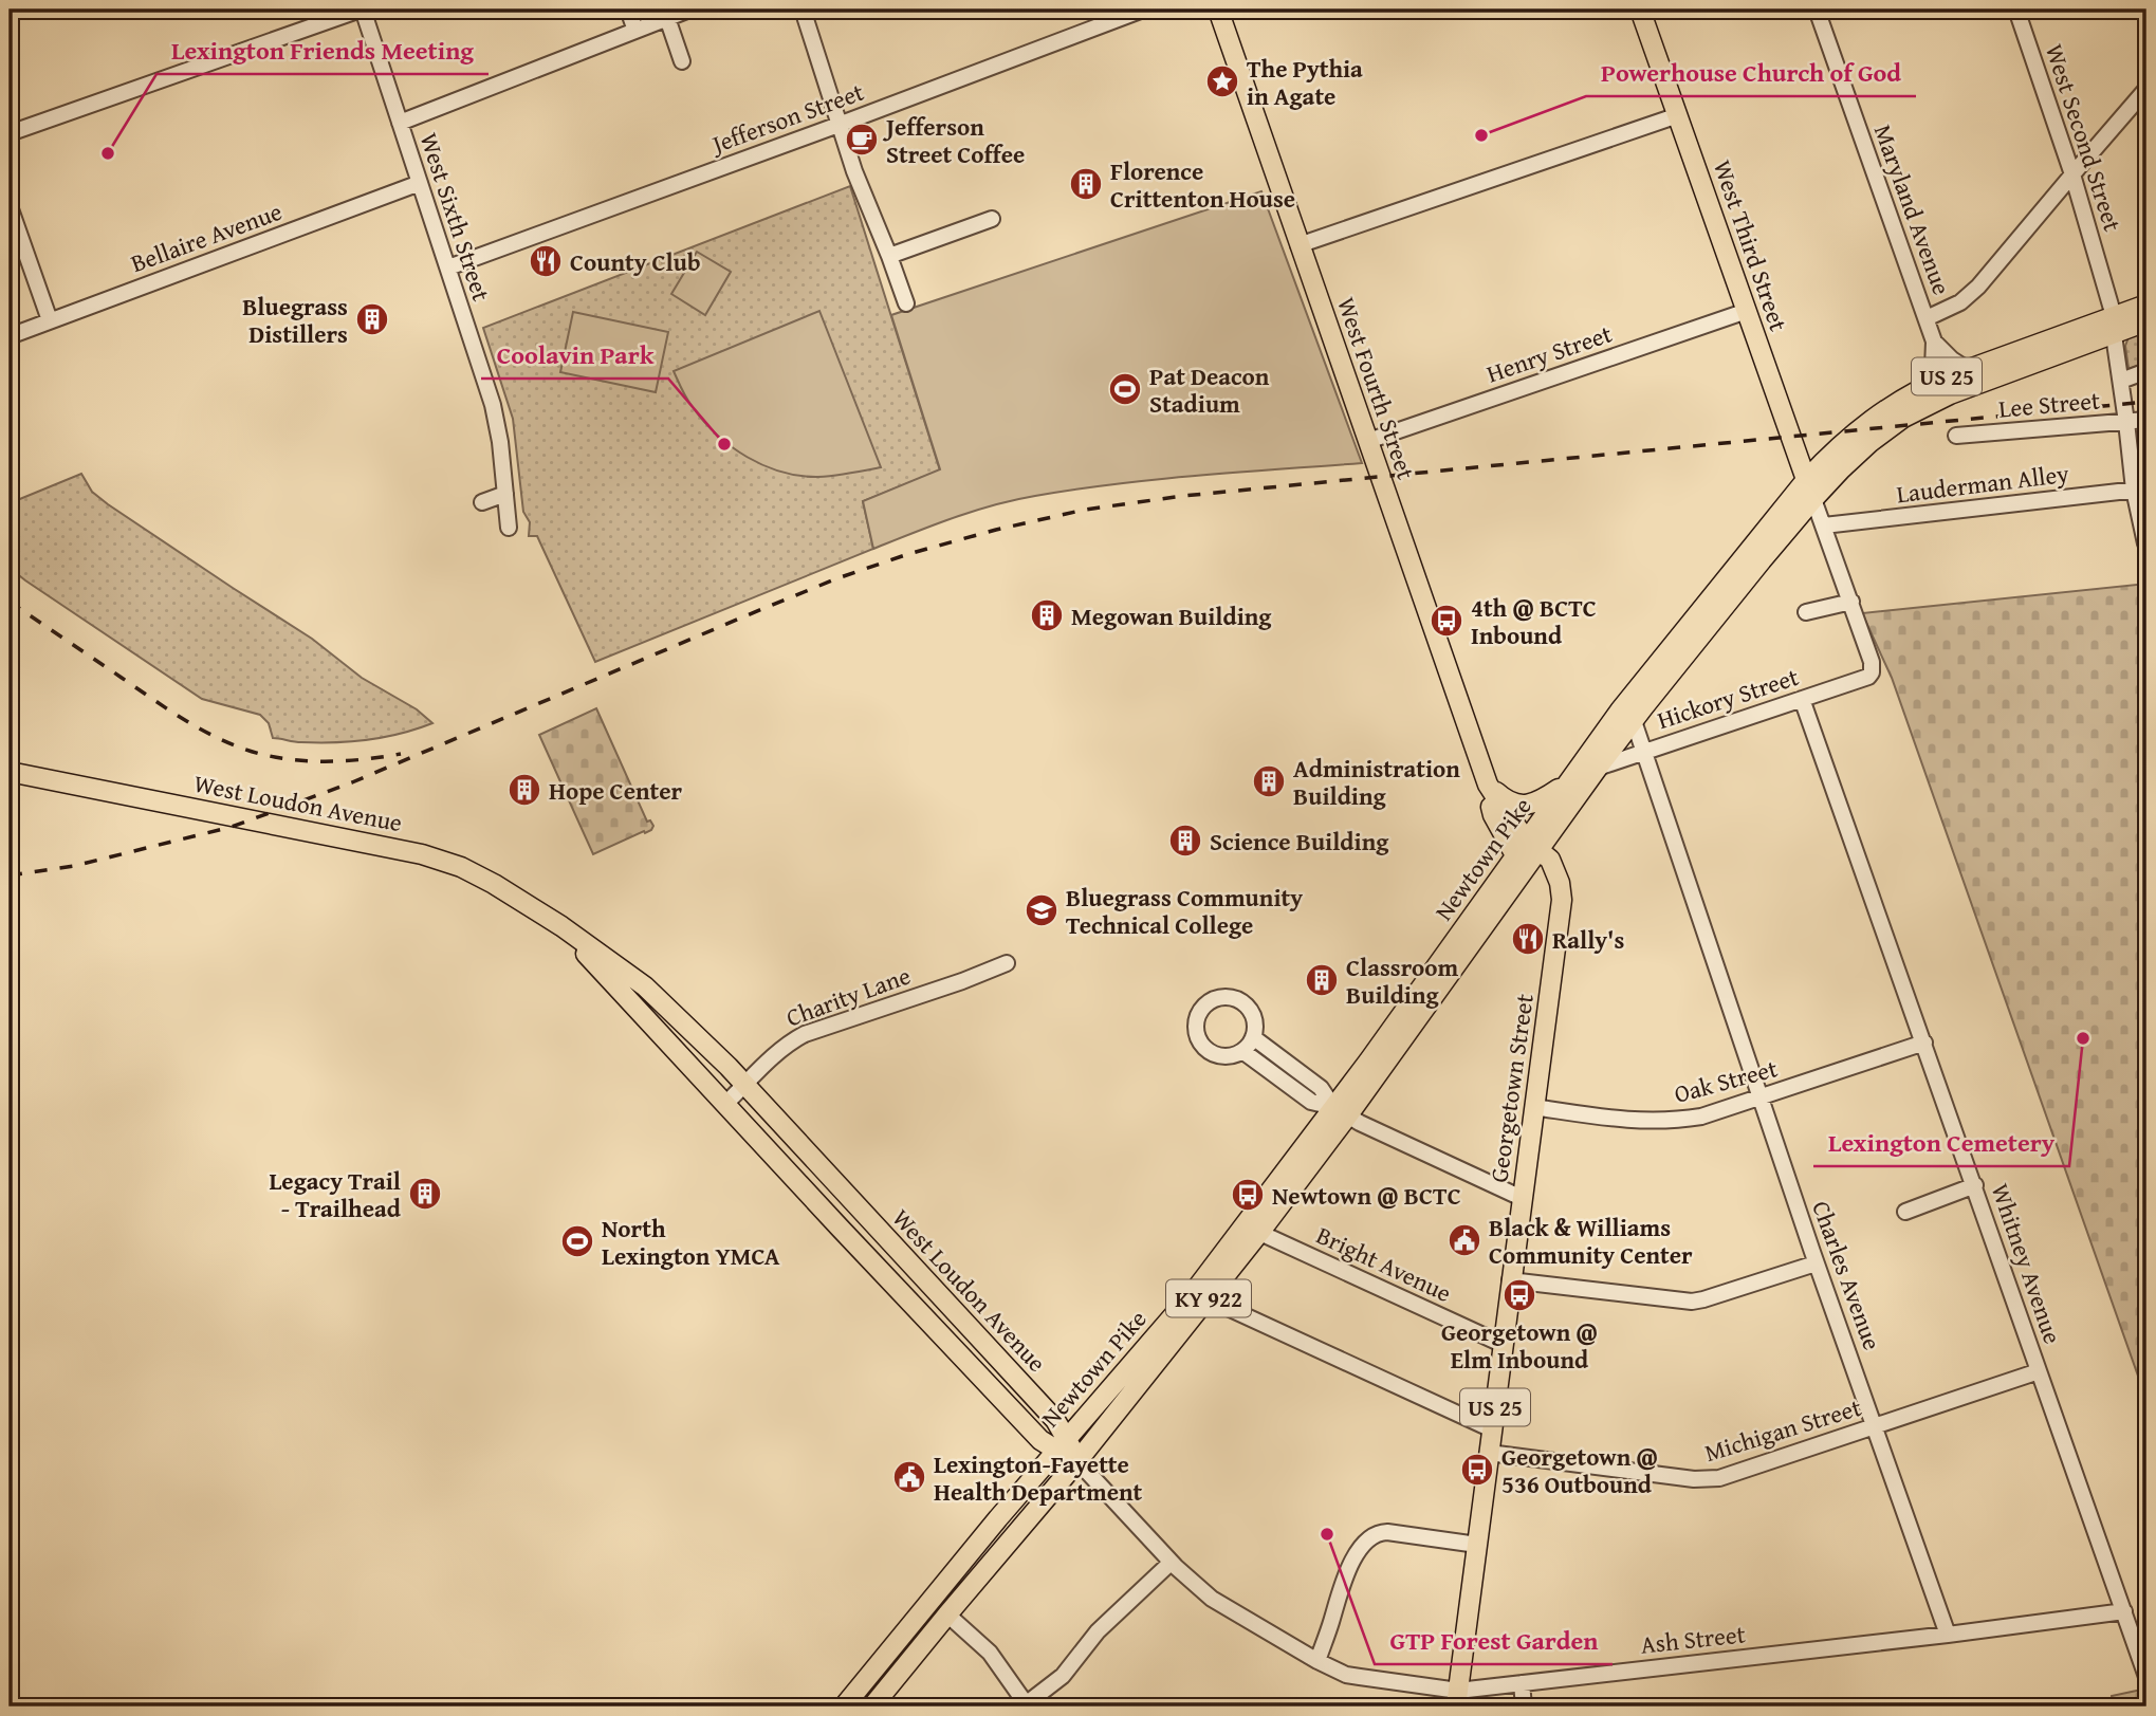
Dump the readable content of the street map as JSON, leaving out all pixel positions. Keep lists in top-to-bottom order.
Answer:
{
  "streets": {
    "main road": [
      "West Third Street",
      "US 25",
      "West Fourth Street",
      "West Loudon Avenue",
      "Newtown Pike",
      "Georgetown Street",
      "KY 922"
    ],
    "street": [
      "Jefferson Street",
      "West Second Street",
      "Maryland Avenue",
      "West Sixth Street",
      "Bellaire Avenue",
      "Henry Street",
      "Lee Street",
      "Lauderman Alley",
      "Hickory Street",
      "Charity Lane",
      "Oak Street",
      "Bright Avenue",
      "Whitney Avenue",
      "Charles Avenue",
      "Michigan Street",
      "Ash Street"
    ]
  },
  "crossings": [
    ["Jefferson Street", "West Sixth Street"],
    ["West Second Street", "Lee Street"],
    ["West Second Street", "Lauderman Alley"],
    ["West Second Street", "Newtown Pike"],
    ["Maryland Avenue", "Newtown Pike"],
    ["West Sixth Street", "Bellaire Avenue"],
    ["West Third Street", "Henry Street"],
    ["West Third Street", "Newtown Pike"],
    ["Henry Street", "West Fourth Street"],
    ["West Fourth Street", "Newtown Pike"],
    ["West Fourth Street", "Georgetown Street"],
    ["Hickory Street", "Newtown Pike"],
    ["Hickory Street", "Whitney Avenue"],
    ["Hickory Street", "Charles Avenue"],
    ["West Loudon Avenue", "Newtown Pike"],
    ["West Loudon Avenue", "Charity Lane"],
    ["West Loudon Avenue", "Ash Street"],
    ["Newtown Pike", "Georgetown Street"],
    ["Newtown Pike", "Bright Avenue"],
    ["Newtown Pike", "Charles Avenue"],
    ["Newtown Pike", "Ash Street"],
    ["Oak Street", "Georgetown Street"],
    ["Oak Street", "Whitney Avenue"],
    ["Oak Street", "Charles Avenue"],
    ["Georgetown Street", "Bright Avenue"],
    ["Georgetown Street", "Michigan Street"],
    ["Georgetown Street", "Ash Street"],
    ["Whitney Avenue", "Michigan Street"],
    ["Whitney Avenue", "Ash Street"],
    ["Charles Avenue", "Michigan Street"],
    ["Charles Avenue", "Ash Street"]
  ],
  "places": {
    "place": ["The Pythia in Agate"],
    "other": [
      "Powerhouse Church of God",
      "Lexington Friends Meeting",
      "Coolavin Park",
      "Lexington Cemetery",
      "GTP Forest Garden"
    ],
    "cafe": ["Jefferson Street Coffee"],
    "building": [
      "Florence Crittenton House",
      "Bluegrass Distillers",
      "Megowan Building",
      "Administration Building",
      "Hope Center",
      "Science Building",
      "Classroom Building",
      "Legacy Trail - Trailhead"
    ],
    "restaurant": ["County Club", "Rally's"],
    "sports": ["Pat Deacon Stadium", "North Lexington YMCA"],
    "bus stop": [
      "4th @ BCTC Inbound",
      "Newtown @ BCTC",
      "Georgetown @ Elm Inbound",
      "Georgetown @ 536 Outbound"
    ],
    "school or university": ["Bluegrass Community Technical College"],
    "public building": ["Black & Williams Community Center", "Lexington-Fayette Health Department"]
  }
}
